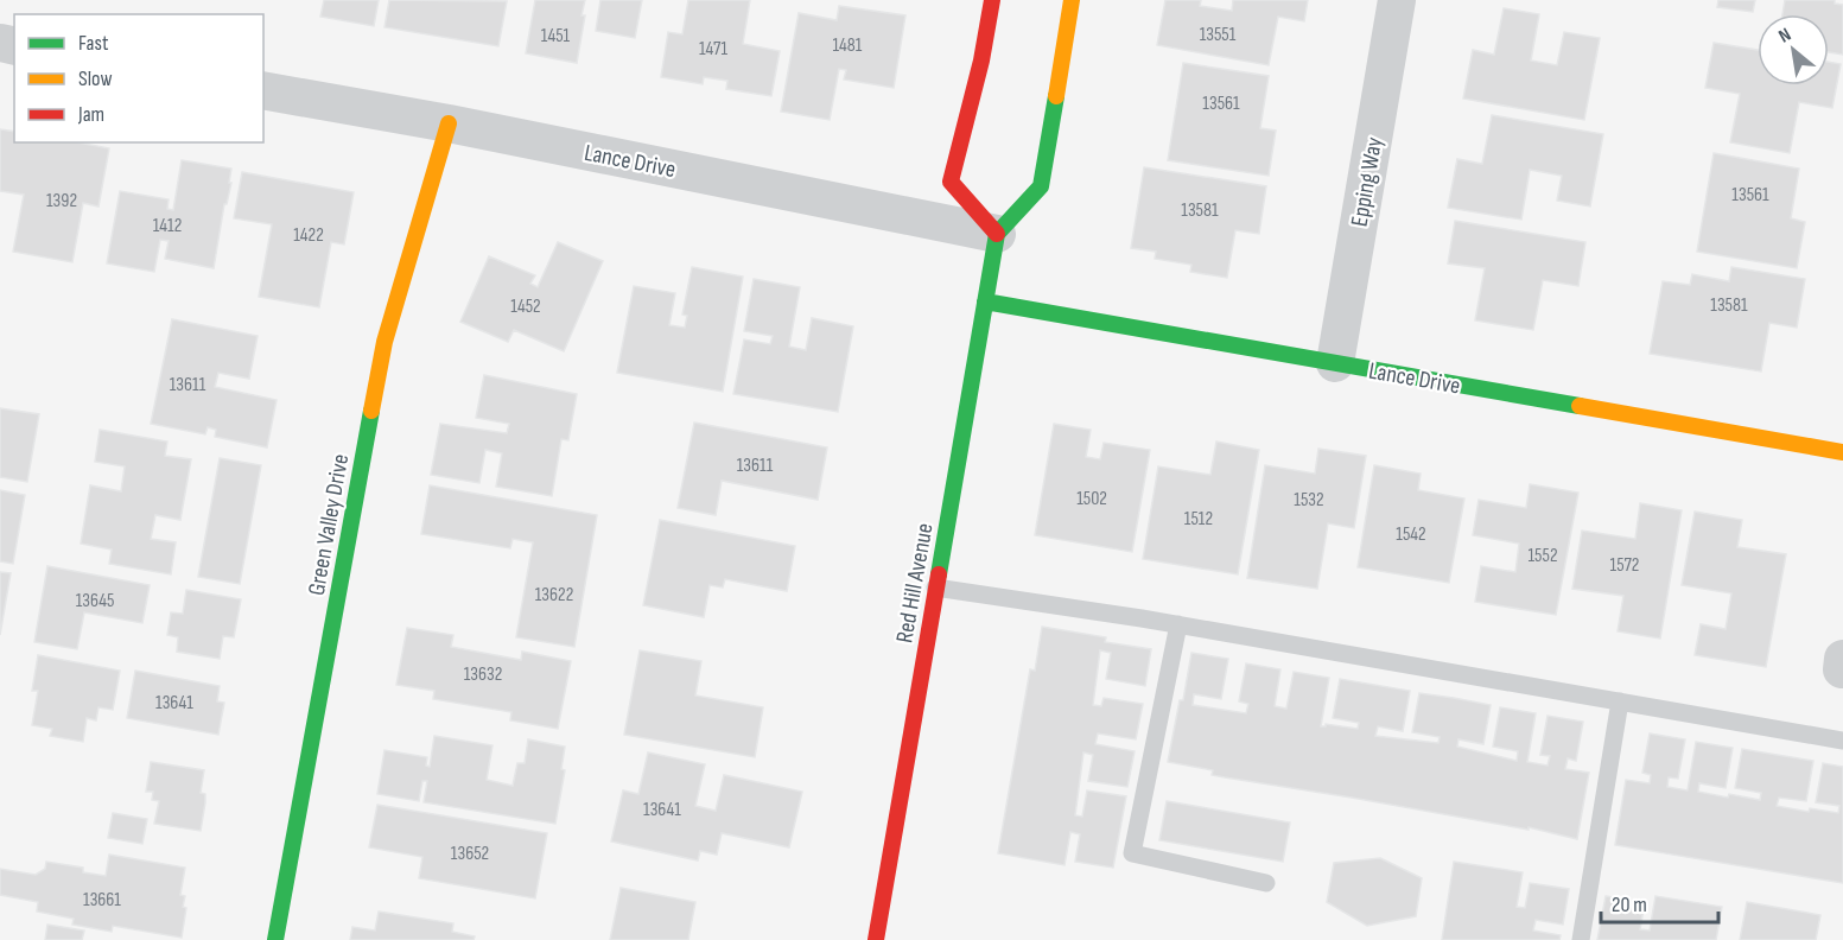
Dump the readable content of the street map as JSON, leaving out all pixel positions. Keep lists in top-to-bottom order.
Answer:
{
  "streets": {
    "street": [
      "Lance Drive",
      "Epping Way",
      "Green Valley Drive",
      "Red Hill Avenue"
    ]
  },
  "crossings": [
    ["Lance Drive", "Epping Way"],
    ["Lance Drive", "Green Valley Drive"],
    ["Lance Drive", "Red Hill Avenue"]
  ],
  "house_numbers": [
    "13551",
    "1451",
    "1481",
    "1471",
    "13561",
    "13561",
    "1392",
    "13581",
    "1412",
    "1422",
    "13581",
    "1452",
    "13611",
    "13611",
    "1502",
    "1532",
    "1512",
    "1542",
    "1552",
    "1572",
    "13622",
    "13645",
    "13632",
    "13641",
    "13641",
    "13652",
    "13661"
  ],
  "legend": ["Fast", "Slow", "Jam"],
  "scale_bar": "20 m",
  "north": "top left"
}
